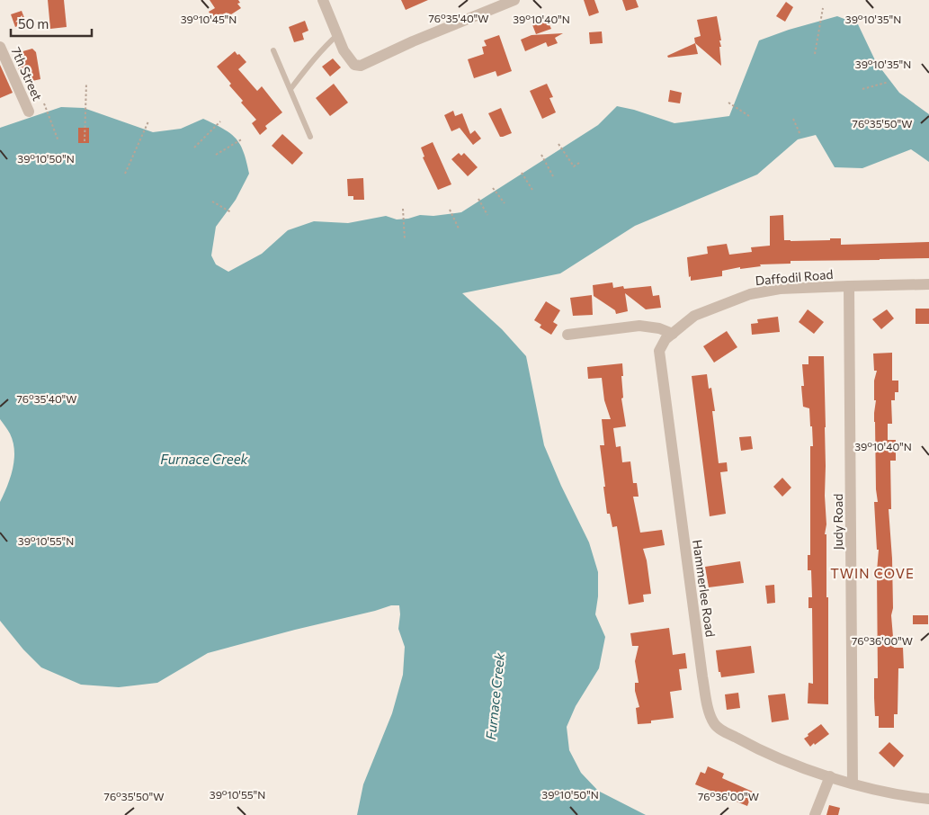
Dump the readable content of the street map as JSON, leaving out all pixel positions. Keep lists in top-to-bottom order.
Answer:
{
  "streets": {
    "street": [
      "7th Street",
      "Daffodil Road",
      "Judy Road",
      "Hammerlee Road"
    ]
  },
  "crossings": [
    ["Daffodil Road", "Judy Road"],
    ["Daffodil Road", "Hammerlee Road"],
    ["Judy Road", "Hammerlee Road"]
  ],
  "districts": ["TWIN COVE"],
  "water": ["Furnace Creek"],
  "scale_bar": "50 m",
  "coordinates": [
    "76°35'40\"W",
    "39°10'45\"N",
    "39°10'40\"N",
    "39°10'35\"N",
    "76°35'50\"W",
    "39°10'50\"N",
    "39°10'55\"N",
    "76°36'00\"W"
  ]
}
